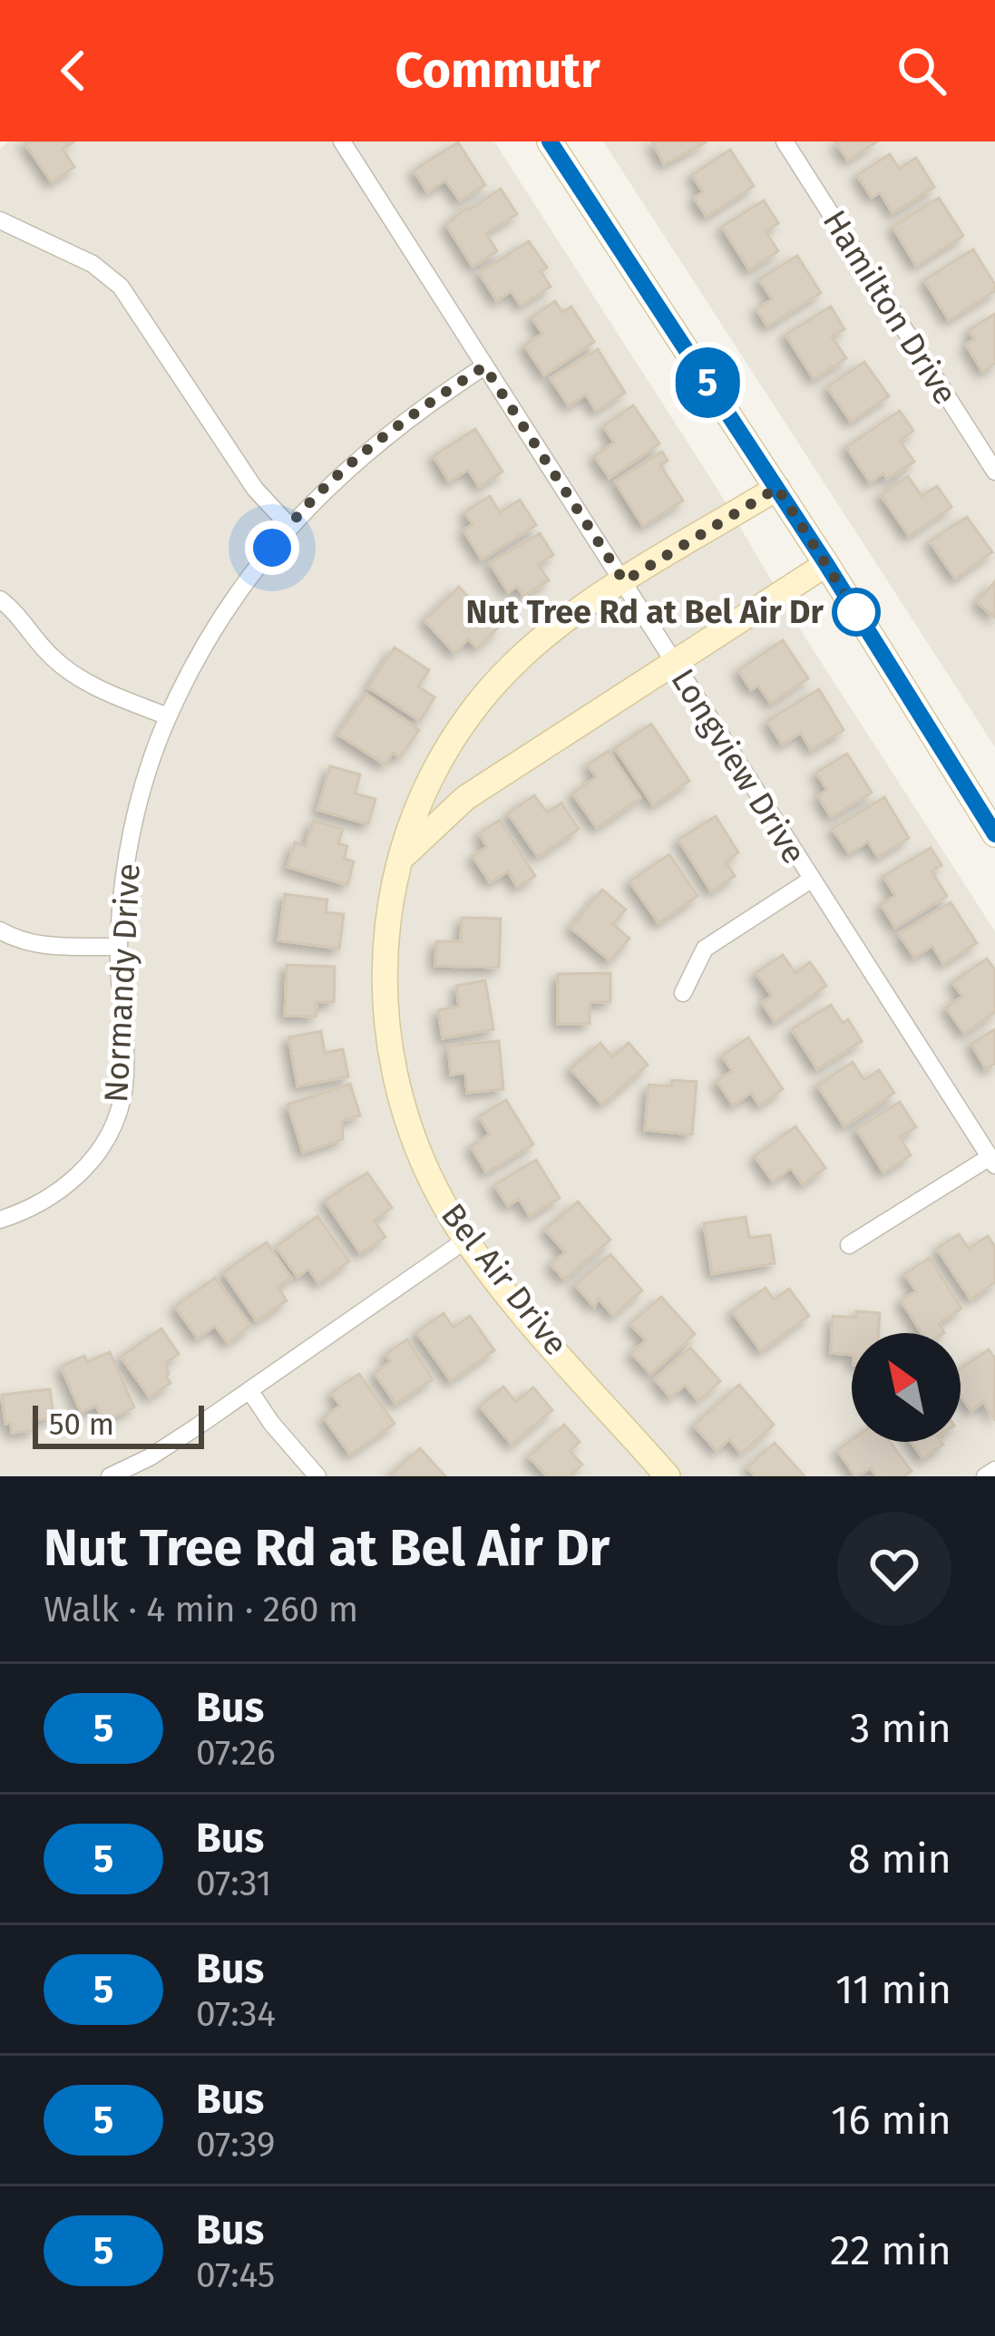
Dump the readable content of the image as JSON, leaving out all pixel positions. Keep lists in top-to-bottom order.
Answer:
{
  "streets": {
    "street": [
      "Hamilton Drive",
      "Longview Drive",
      "Normandy Drive",
      "Bel Air Drive"
    ]
  },
  "crossings": [
    ["Longview Drive", "Normandy Drive"],
    ["Longview Drive", "Bel Air Drive"]
  ],
  "places": ["Nut Tree Rd at Bel Air Dr"],
  "lines": ["bus line 5"],
  "scale_bar": "50 m",
  "north": "top left",
  "page": {
    "header": "Commutr",
    "on_map": "5",
    "scale": "50 m",
    "heading": ["Nut Tree Rd at Bel Air Dr", "Walk · 4 min · 260 m"],
    "list": [
      {
        "mark": "5",
        "name": "Bus",
        "note": "07:26",
        "value": "3 min"
      },
      {
        "mark": "5",
        "name": "Bus",
        "note": "07:31",
        "value": "8 min"
      },
      {
        "mark": "5",
        "name": "Bus",
        "note": "07:34",
        "value": "11 min"
      },
      {
        "mark": "5",
        "name": "Bus",
        "note": "07:39",
        "value": "16 min"
      },
      {
        "mark": "5",
        "name": "Bus",
        "note": "07:45",
        "value": "22 min"
      }
    ]
  }
}
